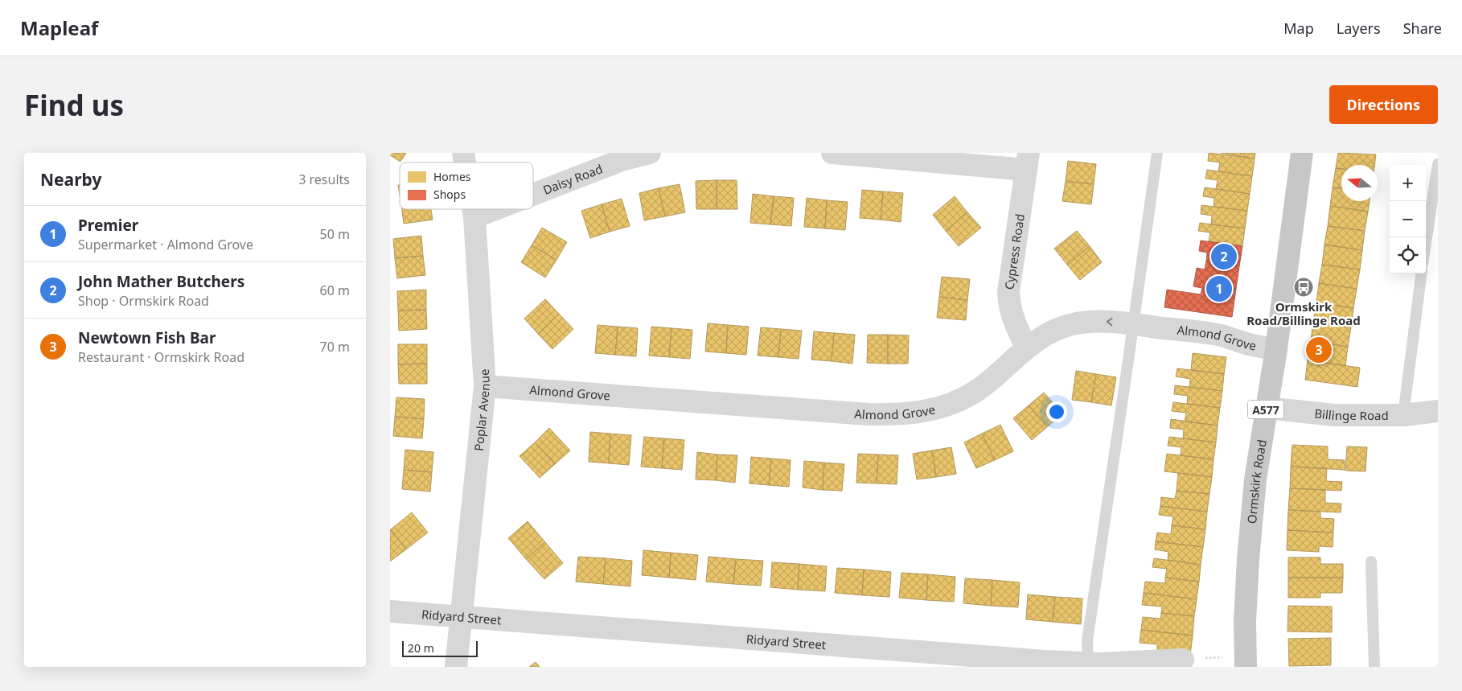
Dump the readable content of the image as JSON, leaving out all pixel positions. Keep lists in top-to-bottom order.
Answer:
{
  "streets": {
    "highway": ["A577", "Ormskirk Road"],
    "street": [
      "Daisy Road",
      "Cypress Road",
      "Almond Grove",
      "Poplar Avenue",
      "Billinge Road",
      "Ridyard Street"
    ]
  },
  "crossings": [
    ["Daisy Road", "Poplar Avenue"],
    ["Cypress Road", "Almond Grove"],
    ["Almond Grove", "Poplar Avenue"],
    ["Almond Grove", "Ormskirk Road"],
    ["Poplar Avenue", "Ridyard Street"],
    ["Billinge Road", "Ormskirk Road"]
  ],
  "places": {
    "bus stop": ["Ormskirk Road/Billinge Road"]
  },
  "legend": ["Homes", "Shops"],
  "scale_bar": "20 m",
  "north": "left",
  "page": {
    "header": "Mapleaf",
    "nav": ["Map", "Layers", "Share"],
    "buttons": "Directions",
    "title": "Find us",
    "heading": ["Nearby", "3 results"],
    "map_buttons": ["+", "−"],
    "list": [
      {
        "mark": "1",
        "name": "Premier",
        "note": "Supermarket · Almond Grove",
        "value": "50 m"
      },
      {
        "mark": "2",
        "name": "John Mather Butchers",
        "note": "Shop · Ormskirk Road",
        "value": "60 m"
      },
      {
        "mark": "3",
        "name": "Newtown Fish Bar",
        "note": "Restaurant · Ormskirk Road",
        "value": "70 m"
      }
    ],
    "pins": ["2", "1", "3"],
    "scale": "20 m"
  }
}
